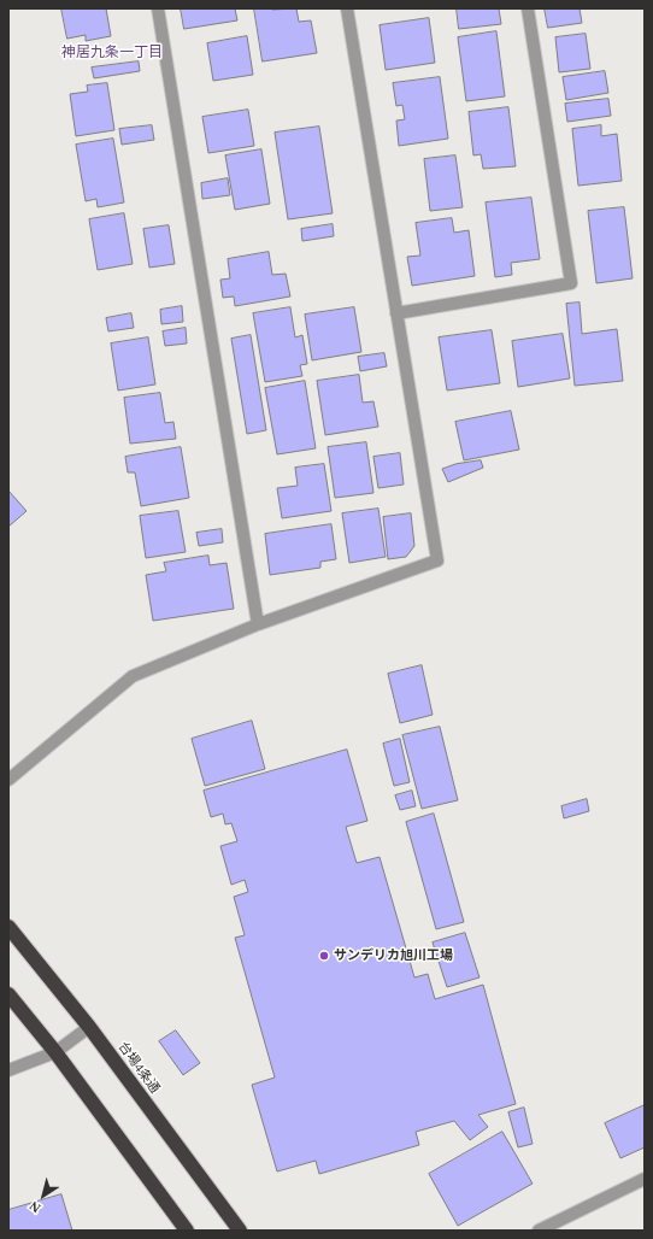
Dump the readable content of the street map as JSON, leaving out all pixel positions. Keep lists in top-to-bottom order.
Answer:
{
  "streets": {
    "highway": ["台場4条通"]
  },
  "districts": ["神居九条一丁目"],
  "places": ["サンデリカ旭川工場"],
  "north": "bottom left"
}
